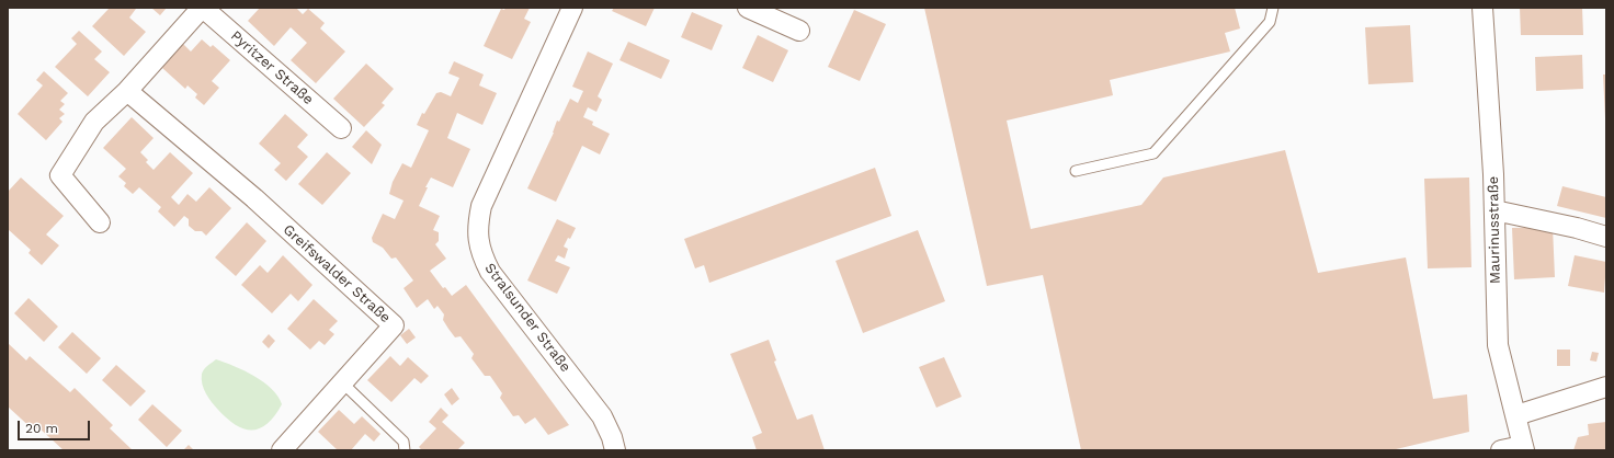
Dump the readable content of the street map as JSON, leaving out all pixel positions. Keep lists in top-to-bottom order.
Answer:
{
  "streets": {
    "street": [
      "Pyritzer Straße",
      "Maurinusstraße",
      "Greifswalder Straße",
      "Stralsunder Straße"
    ]
  },
  "crossings": [
    ["Pyritzer Straße", "Greifswalder Straße"]
  ],
  "scale_bar": "20 m"
}
